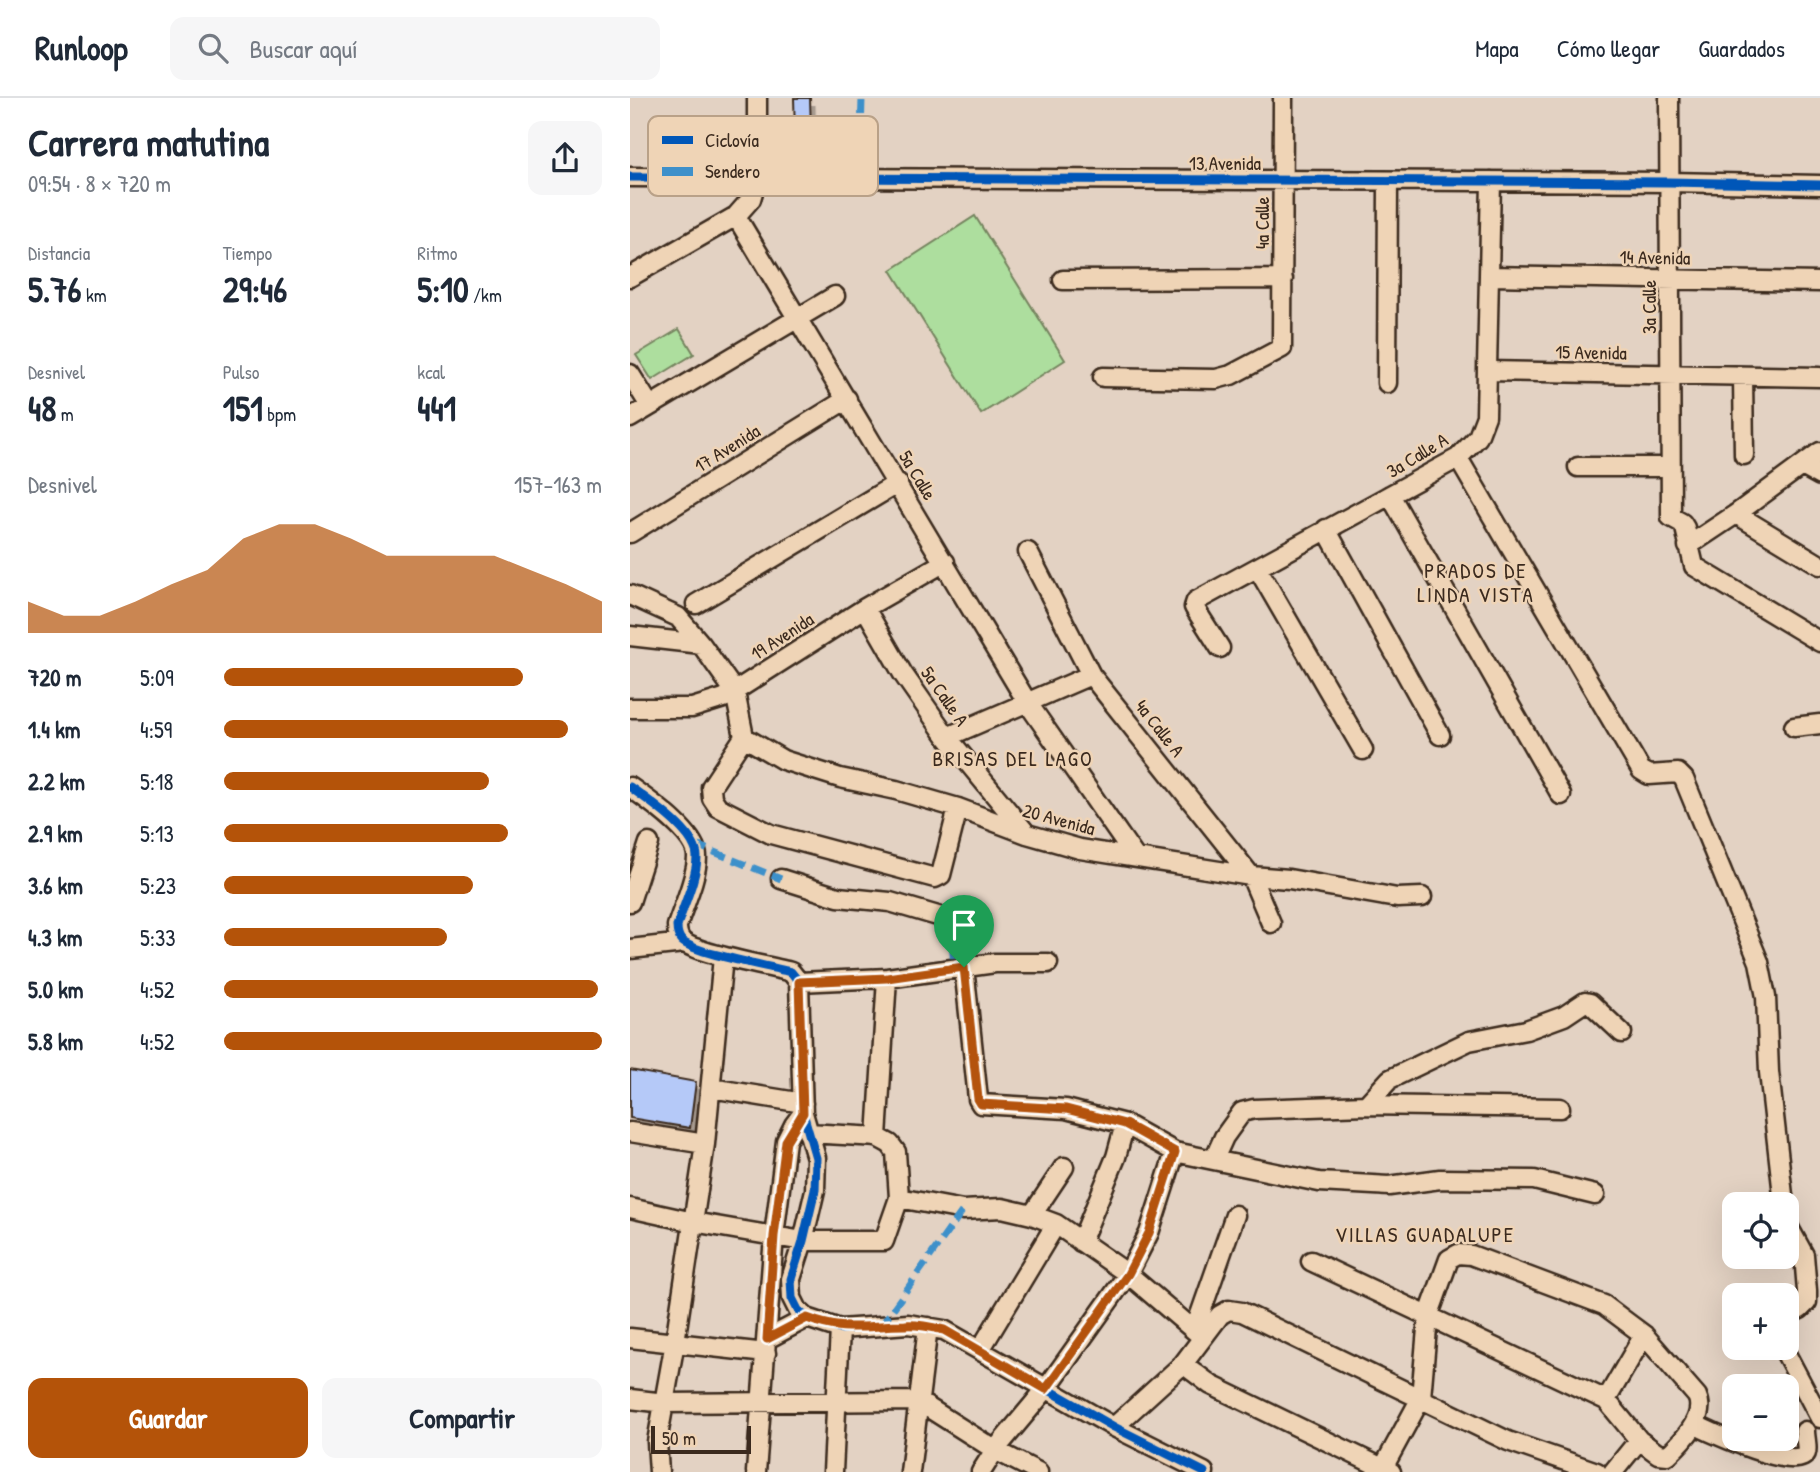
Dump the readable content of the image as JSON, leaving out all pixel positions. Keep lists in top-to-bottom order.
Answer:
{
  "streets": {
    "street": [
      "13 Avenida",
      "4a Calle",
      "14 Avenida",
      "3a Calle",
      "15 Avenida",
      "17 Avenida",
      "3a Calle A",
      "5a Calle",
      "19 Avenida",
      "5a Calle A",
      "4a Calle A",
      "20 Avenida"
    ]
  },
  "crossings": [
    ["13 Avenida", "4a Calle"],
    ["13 Avenida", "3a Calle"],
    ["13 Avenida", "3a Calle A"],
    ["14 Avenida", "3a Calle"],
    ["14 Avenida", "3a Calle A"],
    ["3a Calle", "15 Avenida"],
    ["15 Avenida", "3a Calle A"],
    ["17 Avenida", "5a Calle"],
    ["5a Calle", "19 Avenida"],
    ["5a Calle", "20 Avenida"],
    ["19 Avenida", "5a Calle A"],
    ["5a Calle A", "20 Avenida"],
    ["4a Calle A", "20 Avenida"]
  ],
  "districts": ["PRADOS DE LINDA VISTA", "BRISAS DEL LAGO", "VILLAS GUADALUPE"],
  "legend": ["Ciclovía", "Sendero"],
  "scale_bar": "50 m",
  "page": {
    "header": "Runloop",
    "search": "Buscar aquí",
    "nav": ["Mapa", "Cómo llegar", "Guardados"],
    "heading": ["Carrera matutina", "09:54 · 8 × 720 m"],
    "stats": [
      ["Distancia", "5.76 km"],
      ["Tiempo", "29:46"],
      ["Ritmo", "5:10 /km"],
      ["Desnivel", "48 m"],
      ["Pulso", "151 bpm"],
      ["kcal", "441"]
    ],
    "chart": ["Desnivel", "157–163 m"],
    "list": [
      {
        "name": "720 m",
        "note": "5:09"
      },
      {
        "name": "1.4 km",
        "note": "4:59"
      },
      {
        "name": "2.2 km",
        "note": "5:18"
      },
      {
        "name": "2.9 km",
        "note": "5:13"
      },
      {
        "name": "3.6 km",
        "note": "5:23"
      },
      {
        "name": "4.3 km",
        "note": "5:33"
      },
      {
        "name": "5.0 km",
        "note": "4:52"
      },
      {
        "name": "5.8 km",
        "note": "4:52"
      }
    ],
    "map_buttons": ["+", "−"],
    "buttons": ["Guardar", "Compartir"],
    "scale": "50 m"
  }
}
